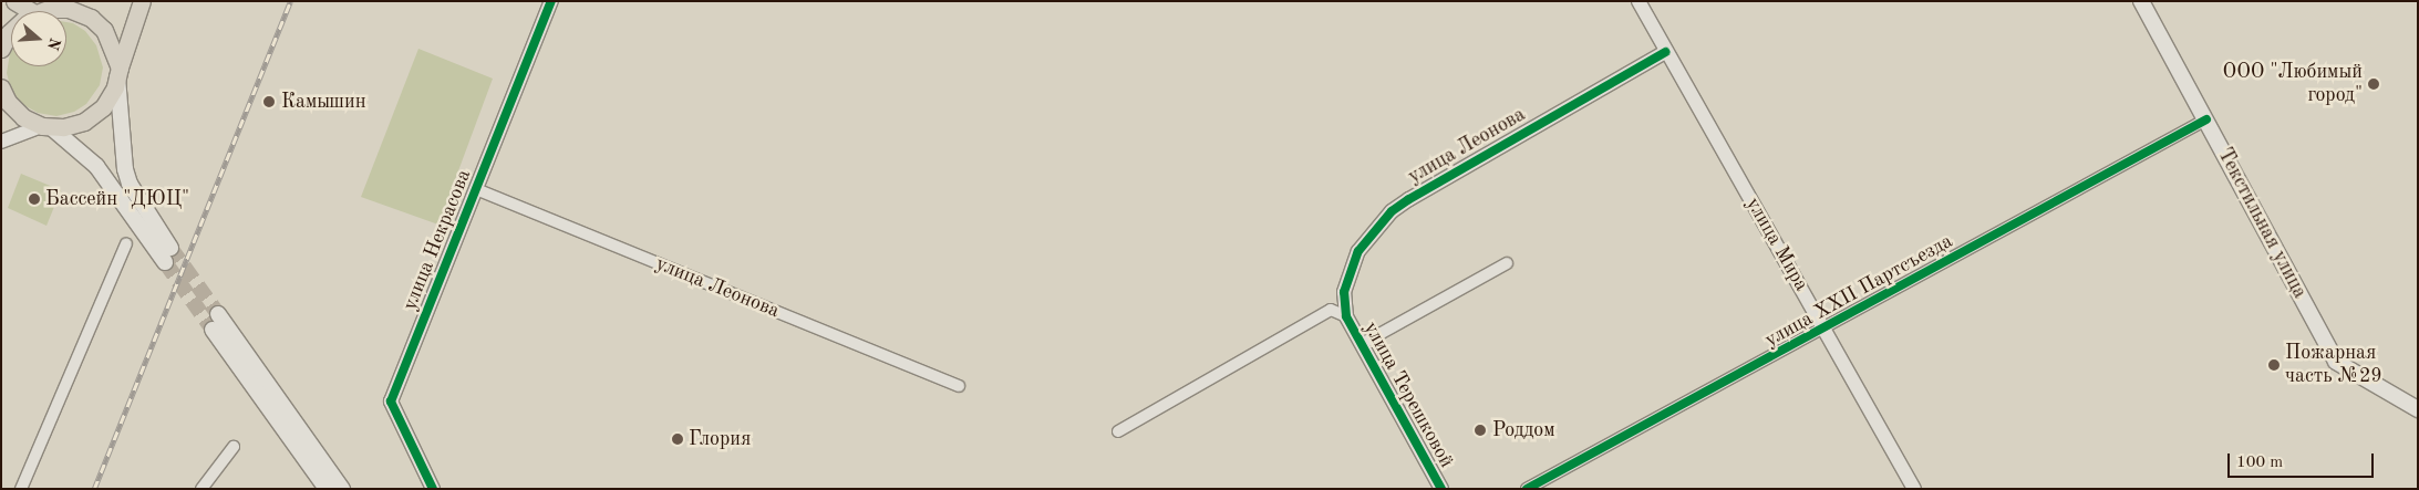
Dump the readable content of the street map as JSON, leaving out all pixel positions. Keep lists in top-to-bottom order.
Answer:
{
  "streets": {
    "main road": ["Текстильная улица"],
    "street": [
      "улица Леонова",
      "улица Некрасова",
      "улица Мира",
      "улица XXII Партсъезда",
      "улица Терешковой"
    ]
  },
  "crossings": [
    ["улица Леонова", "улица Некрасова"],
    ["улица Леонова", "улица Мира"],
    ["улица Леонова", "улица Терешковой"],
    ["Текстильная улица", "улица XXII Партсъезда"],
    ["улица Мира", "улица XXII Партсъезда"]
  ],
  "places": [
    "ООО \"Любимый город\"",
    "Камышин",
    "Бассейн \"ДЮЦ\"",
    "Пожарная часть №29",
    "Роддом",
    "Глория"
  ],
  "scale_bar": "100 m",
  "north": "right"
}
